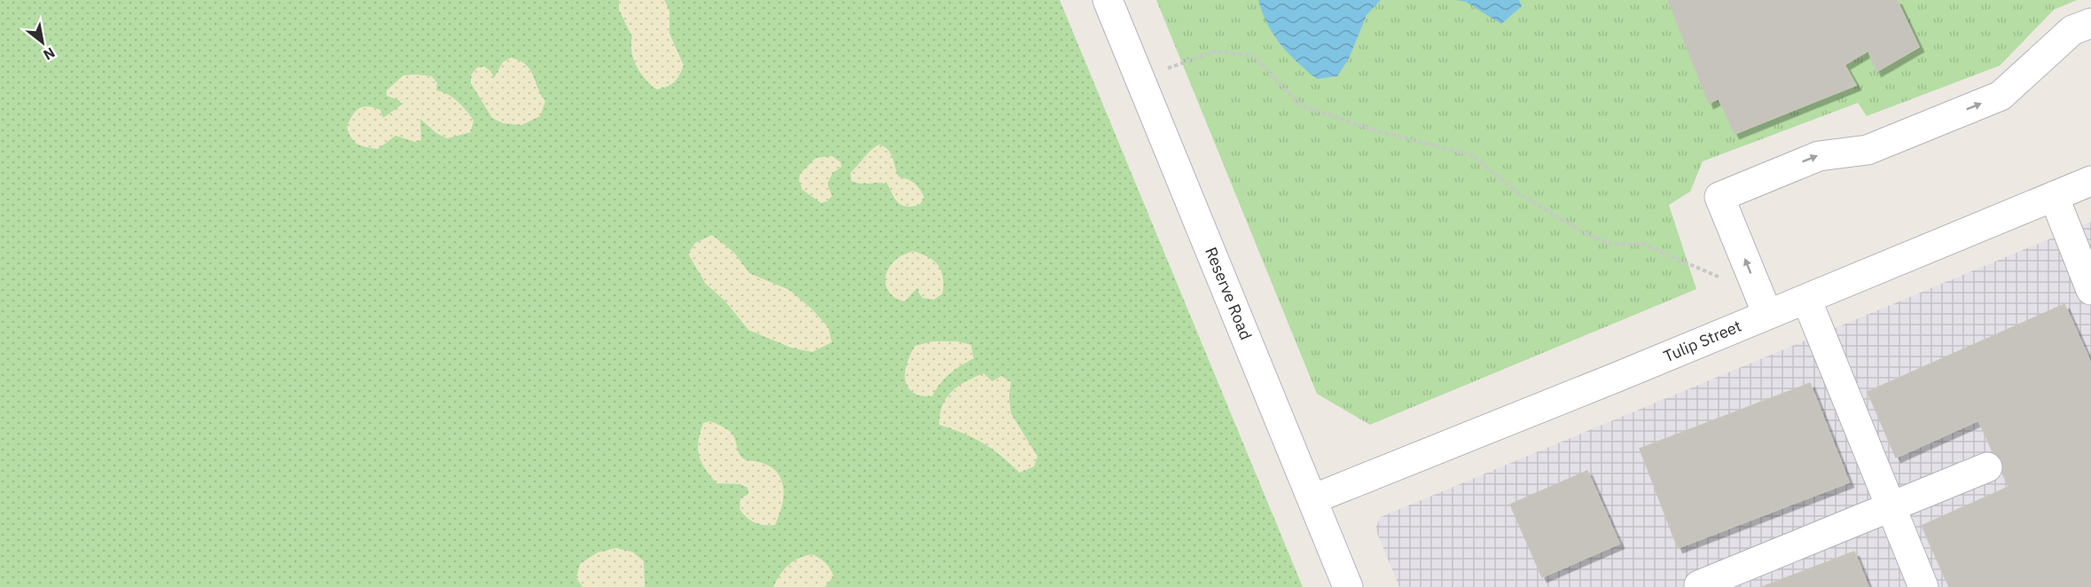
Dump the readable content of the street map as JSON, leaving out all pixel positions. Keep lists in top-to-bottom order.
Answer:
{
  "streets": {
    "street": ["Reserve Road", "Tulip Street"]
  },
  "crossings": [
    ["Reserve Road", "Tulip Street"]
  ],
  "north": "bottom right"
}
